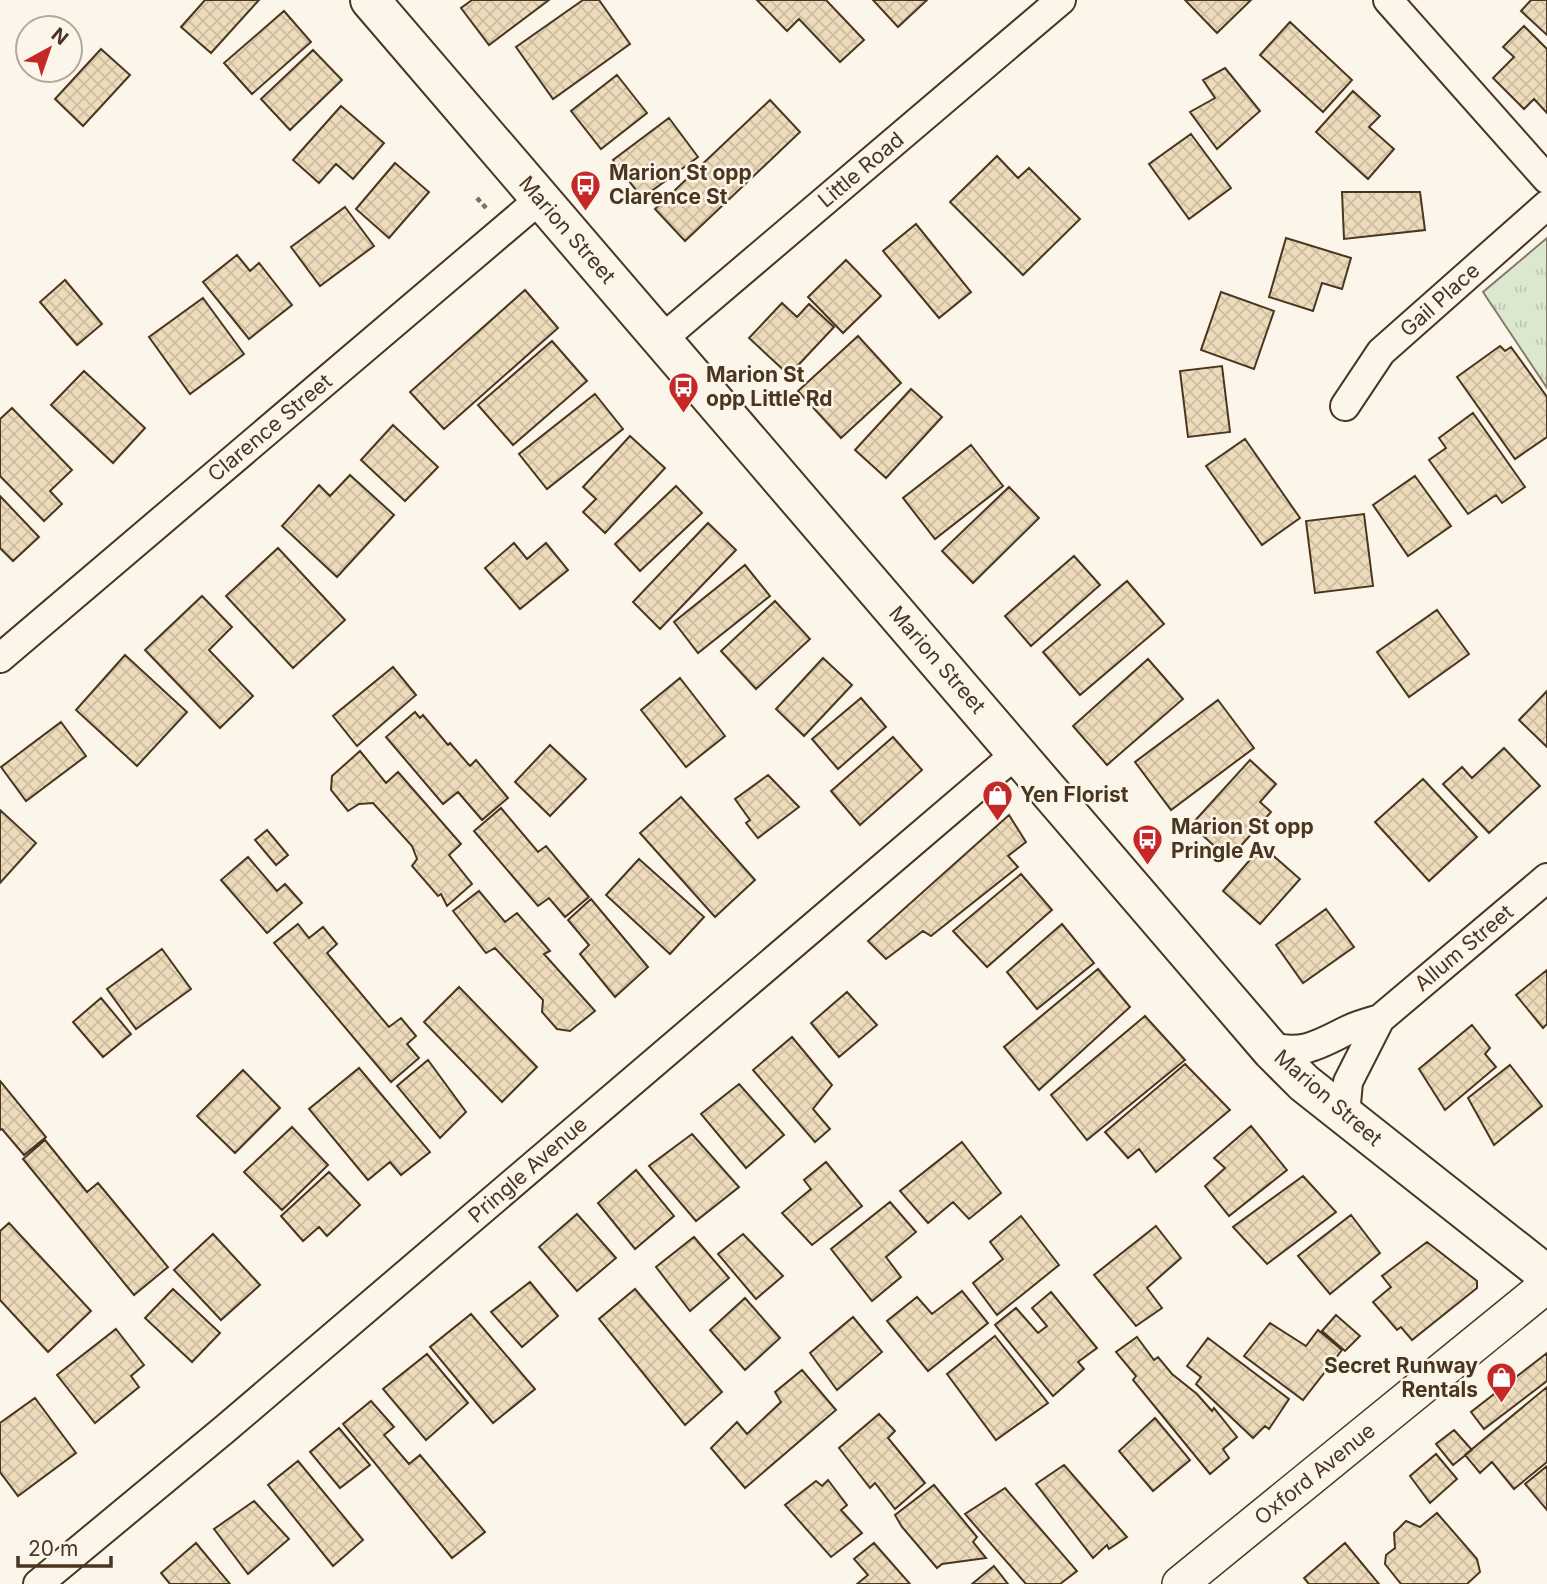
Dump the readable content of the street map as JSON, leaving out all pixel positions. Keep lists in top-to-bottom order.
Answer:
{
  "streets": {
    "main road": ["Marion Street"],
    "street": [
      "Little Road",
      "Gail Place",
      "Clarence Street",
      "Allum Street",
      "Pringle Avenue",
      "Oxford Avenue"
    ]
  },
  "crossings": [
    ["Little Road", "Marion Street"],
    ["Marion Street", "Clarence Street"],
    ["Marion Street", "Allum Street"],
    ["Marion Street", "Pringle Avenue"]
  ],
  "places": {
    "bus stop": ["Marion St opp Clarence St", "Marion St opp Little Rd", "Marion St opp Pringle Av"],
    "shop": ["Yen Florist", "Secret Runway Rentals"]
  },
  "scale_bar": "20 m",
  "north": "top right"
}
